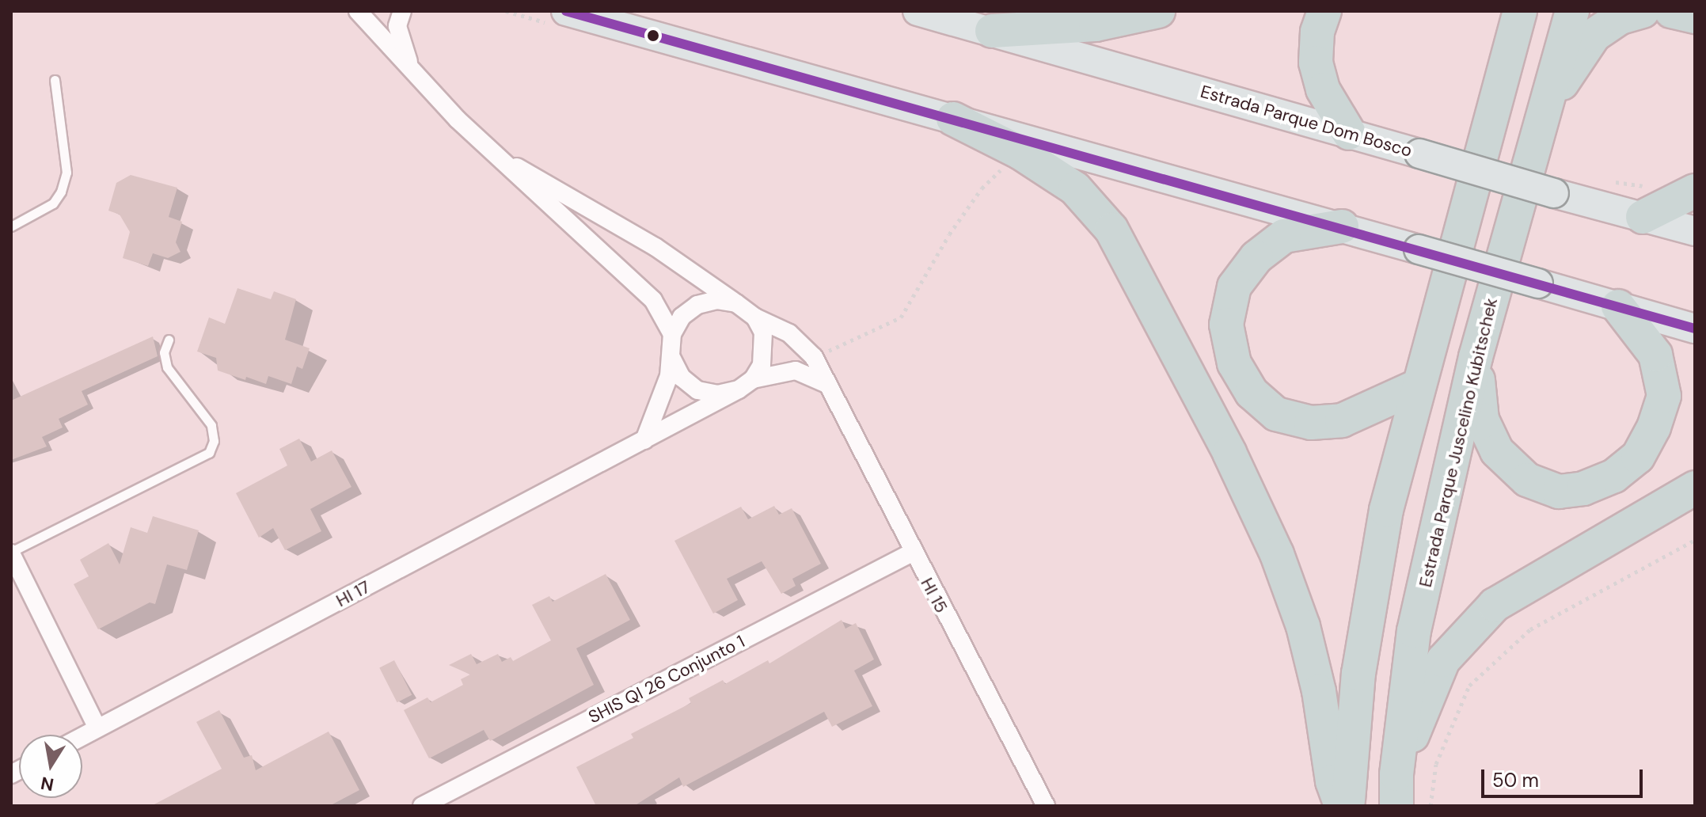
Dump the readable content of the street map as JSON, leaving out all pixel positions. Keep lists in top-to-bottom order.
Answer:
{
  "streets": {
    "highway": ["Estrada Parque Juscelino Kubitschek"],
    "main road": ["Estrada Parque Dom Bosco"],
    "street": ["HI 17", "HI 15", "SHIS QI 26 Conjunto 1"]
  },
  "crossings": [
    ["HI 17", "HI 15"],
    ["HI 15", "SHIS QI 26 Conjunto 1"]
  ],
  "scale_bar": "50 m",
  "north": "bottom"
}
